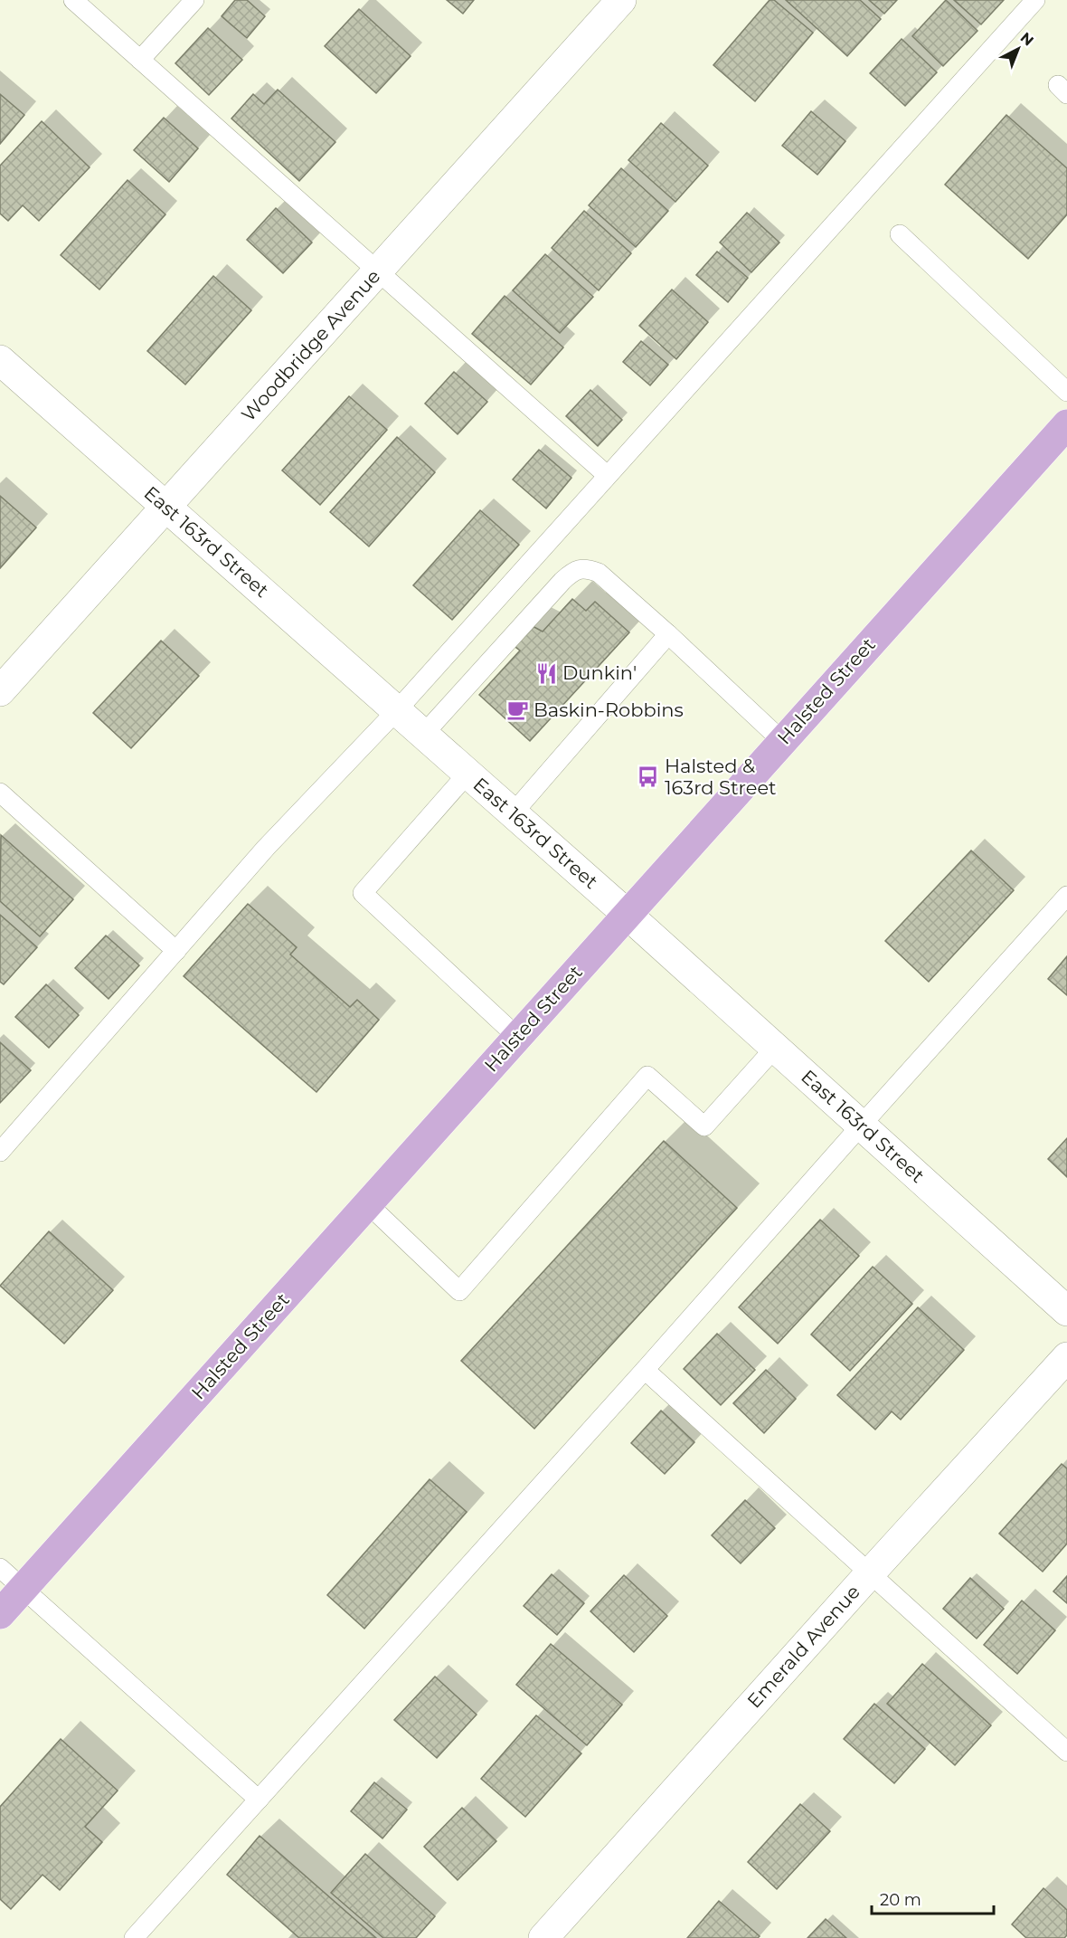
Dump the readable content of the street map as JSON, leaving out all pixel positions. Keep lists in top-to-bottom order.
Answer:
{
  "streets": {
    "main road": ["Halsted Street"],
    "street": ["Woodbridge Avenue", "East 163rd Street", "Emerald Avenue"]
  },
  "crossings": [
    ["Woodbridge Avenue", "East 163rd Street"],
    ["East 163rd Street", "Halsted Street"]
  ],
  "places": {
    "restaurant": ["Dunkin'"],
    "cafe": ["Baskin-Robbins"],
    "bus stop": ["Halsted & 163rd Street"]
  },
  "scale_bar": "20 m",
  "north": "top right"
}
